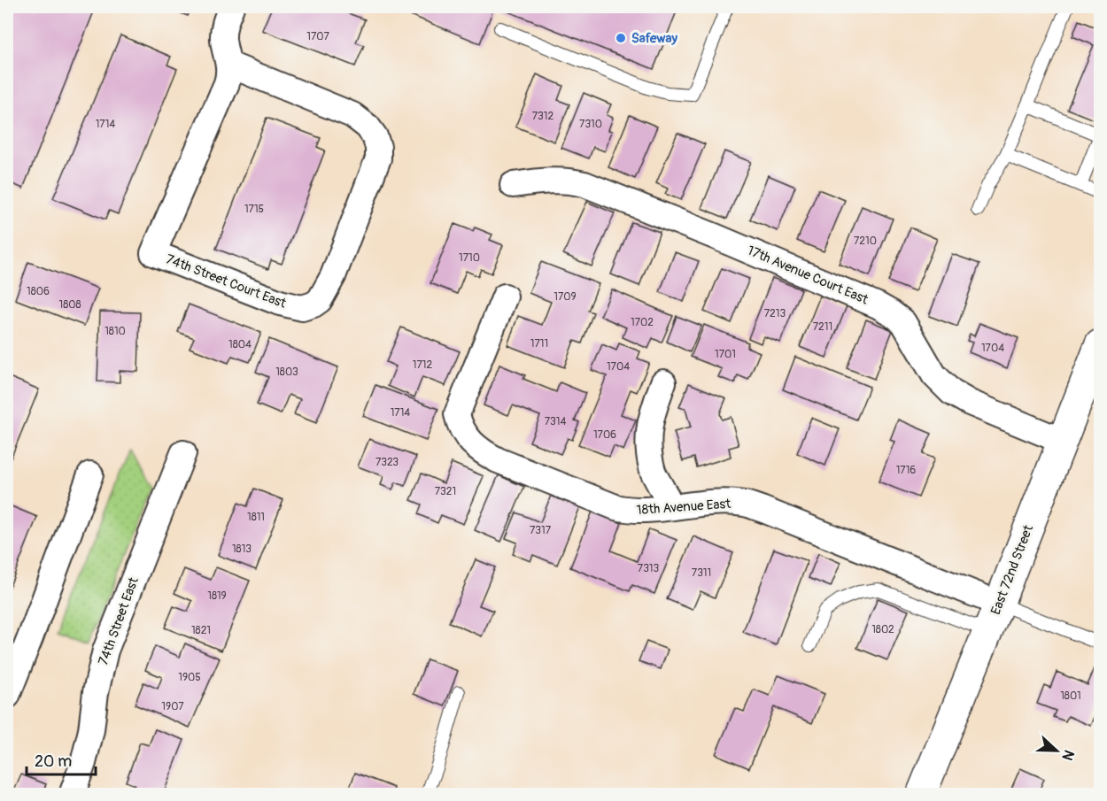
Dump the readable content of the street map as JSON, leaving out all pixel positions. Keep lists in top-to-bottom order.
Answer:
{
  "streets": {
    "main road": ["East 72nd Street"],
    "street": [
      "17th Avenue Court East",
      "74th Street Court East",
      "18th Avenue East",
      "74th Street East"
    ]
  },
  "crossings": [
    ["17th Avenue Court East", "East 72nd Street"],
    ["18th Avenue East", "East 72nd Street"]
  ],
  "places": ["Safeway"],
  "house_numbers": [
    "1707",
    "7312",
    "1714",
    "7310",
    "1715",
    "7210",
    "1710",
    "1806",
    "1709",
    "1808",
    "7213",
    "1702",
    "7211",
    "1810",
    "1711",
    "1804",
    "1704",
    "1701",
    "1712",
    "1704",
    "1803",
    "1714",
    "7314",
    "1706",
    "7323",
    "1716",
    "7321",
    "1811",
    "7317",
    "1813",
    "7313",
    "7311",
    "1819",
    "1802",
    "1821",
    "1905",
    "1801",
    "1907"
  ],
  "scale_bar": "20 m",
  "north": "right"
}
